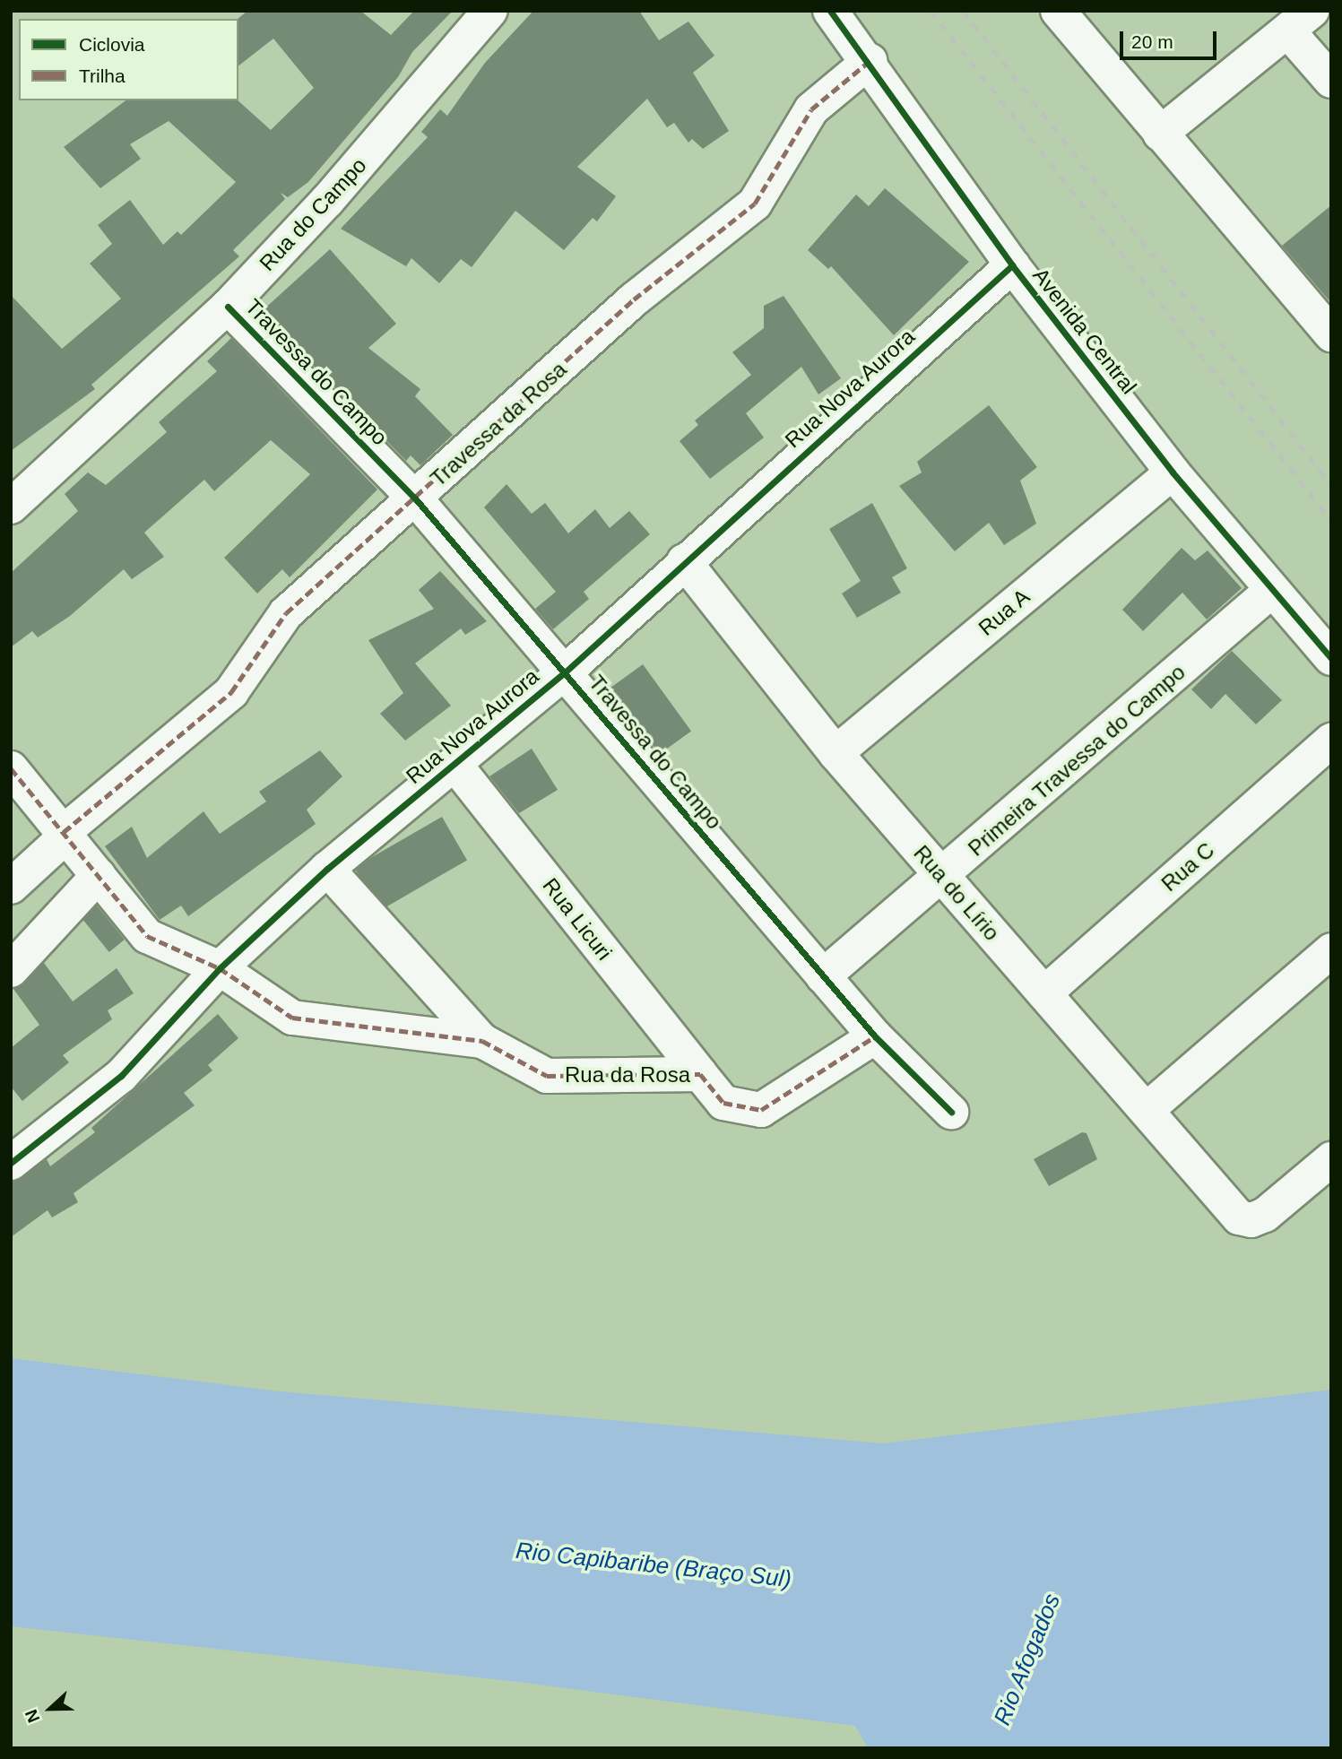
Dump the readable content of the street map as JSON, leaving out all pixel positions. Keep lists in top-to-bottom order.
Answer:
{
  "streets": {
    "street": [
      "Rua do Campo",
      "Avenida Central",
      "Travessa do Campo",
      "Rua Nova Aurora",
      "Travessa da Rosa",
      "Rua A",
      "Primeira Travessa do Campo",
      "Rua C",
      "Rua do Lírio",
      "Rua Licuri",
      "Rua da Rosa"
    ]
  },
  "crossings": [
    ["Rua do Campo", "Travessa do Campo"],
    ["Avenida Central", "Rua Nova Aurora"],
    ["Avenida Central", "Travessa da Rosa"],
    ["Avenida Central", "Rua A"],
    ["Avenida Central", "Primeira Travessa do Campo"],
    ["Travessa do Campo", "Rua Nova Aurora"],
    ["Travessa do Campo", "Travessa da Rosa"],
    ["Travessa do Campo", "Primeira Travessa do Campo"],
    ["Travessa do Campo", "Rua da Rosa"],
    ["Rua Nova Aurora", "Rua do Lírio"],
    ["Rua Nova Aurora", "Rua Licuri"],
    ["Rua Nova Aurora", "Rua da Rosa"],
    ["Rua A", "Rua do Lírio"],
    ["Primeira Travessa do Campo", "Rua do Lírio"],
    ["Rua C", "Rua do Lírio"],
    ["Rua Licuri", "Rua da Rosa"]
  ],
  "water": ["Rio Capibaribe (Braço Sul)", "Rio Afogados"],
  "legend": ["Ciclovia", "Trilha"],
  "scale_bar": "20 m",
  "north": "left"
}
